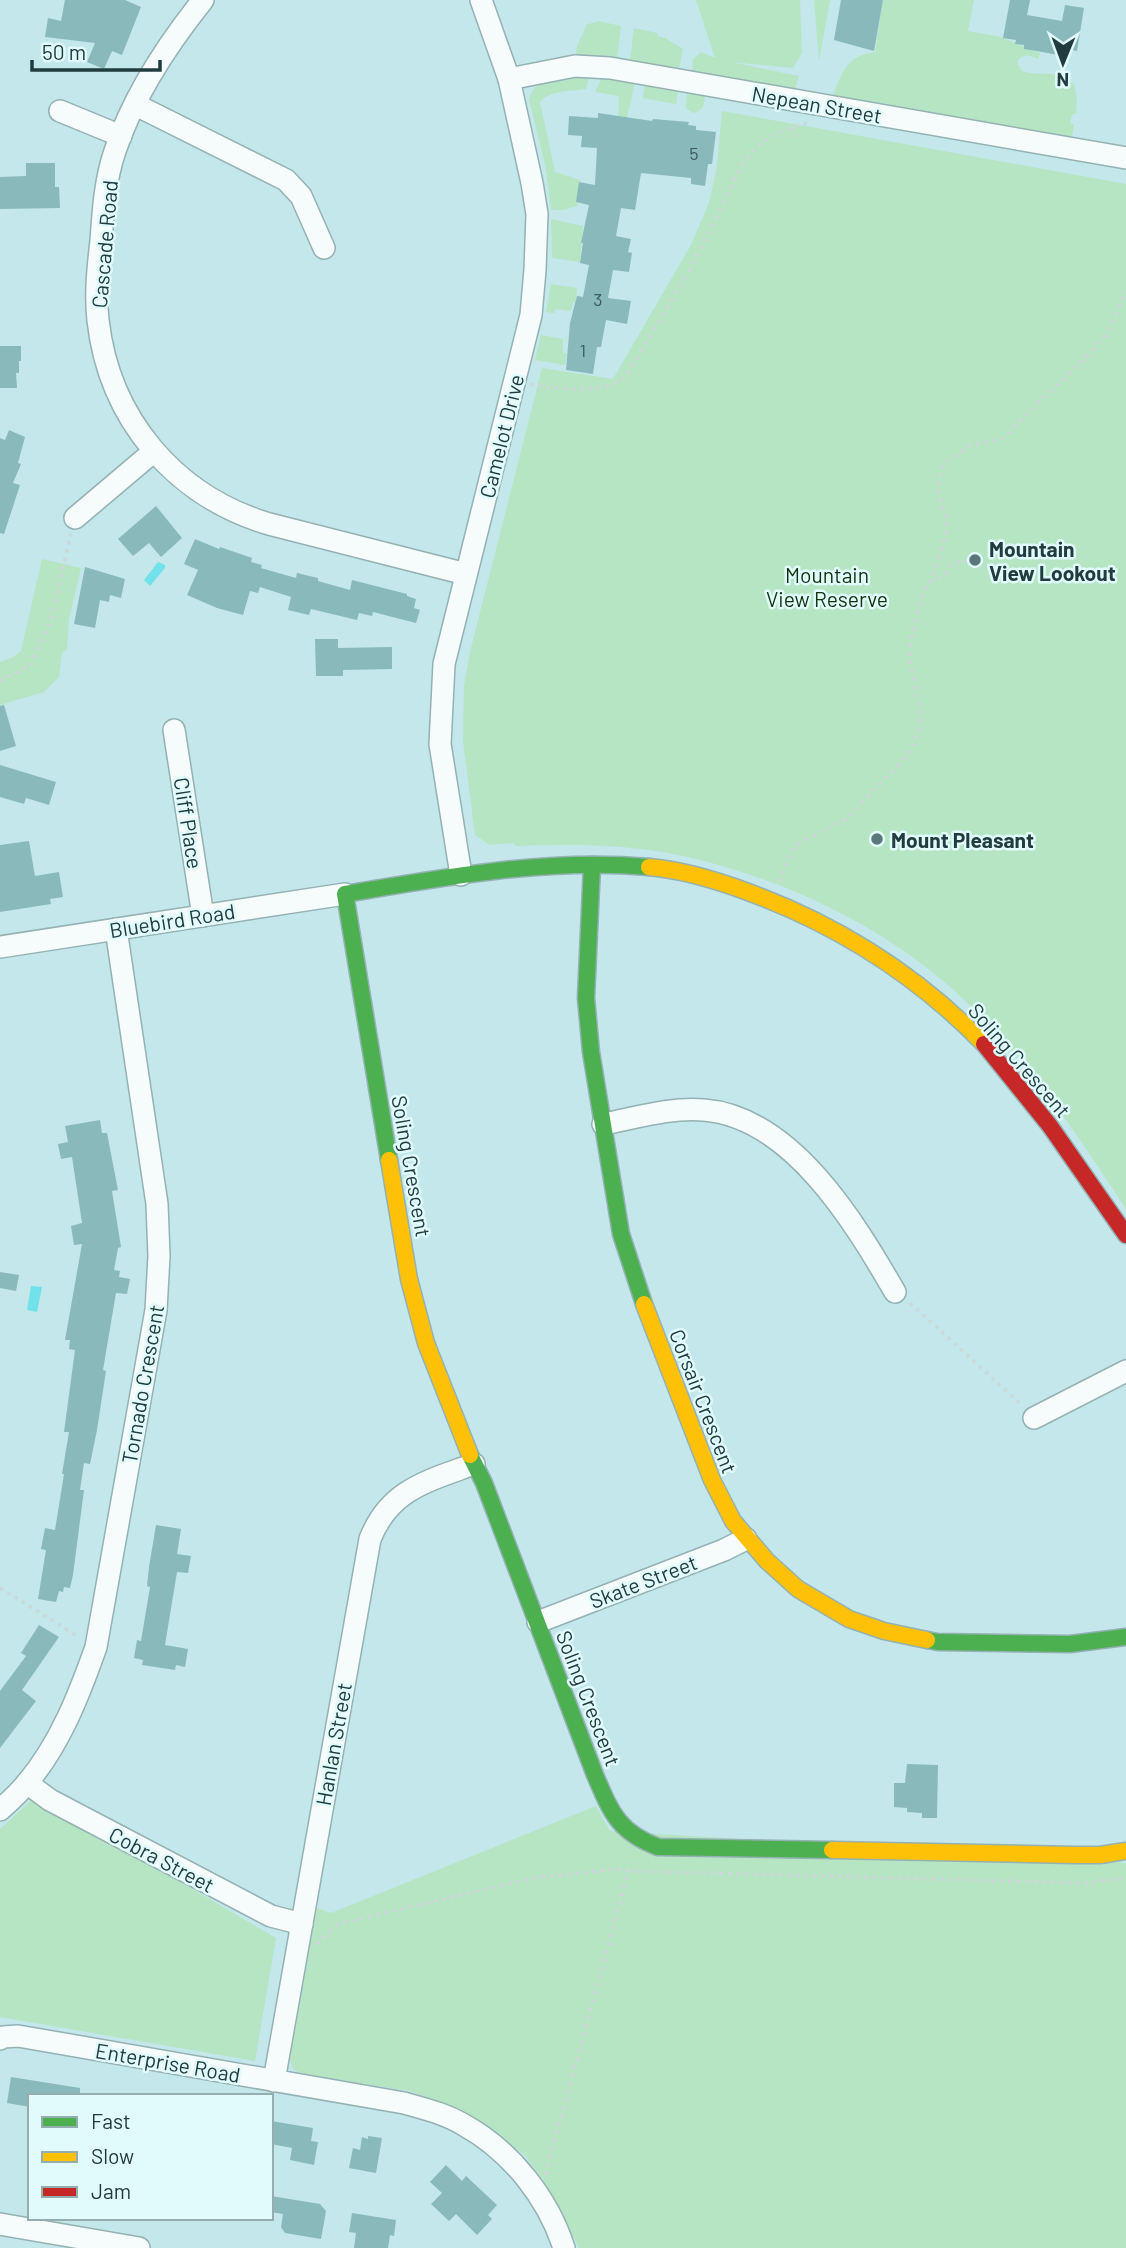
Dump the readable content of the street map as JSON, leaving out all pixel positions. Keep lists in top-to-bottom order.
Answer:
{
  "streets": {
    "street": [
      "Nepean Street",
      "Cascade Road",
      "Camelot Drive",
      "Cliff Place",
      "Bluebird Road",
      "Soling Crescent",
      "Tornado Crescent",
      "Corsair Crescent",
      "Skate Street",
      "Hanlan Street",
      "Cobra Street",
      "Enterprise Road"
    ]
  },
  "crossings": [
    ["Nepean Street", "Camelot Drive"],
    ["Cascade Road", "Camelot Drive"],
    ["Camelot Drive", "Soling Crescent"],
    ["Cliff Place", "Bluebird Road"],
    ["Bluebird Road", "Soling Crescent"],
    ["Bluebird Road", "Tornado Crescent"],
    ["Soling Crescent", "Corsair Crescent"],
    ["Soling Crescent", "Skate Street"],
    ["Soling Crescent", "Hanlan Street"],
    ["Tornado Crescent", "Cobra Street"],
    ["Corsair Crescent", "Skate Street"],
    ["Hanlan Street", "Cobra Street"],
    ["Hanlan Street", "Enterprise Road"]
  ],
  "parks": ["Mountain View Reserve"],
  "places": ["Mountain View Lookout", "Mount Pleasant"],
  "house_numbers": ["5", "3", "1"],
  "legend": ["Fast", "Slow", "Jam"],
  "scale_bar": "50 m",
  "north": "bottom"
}
